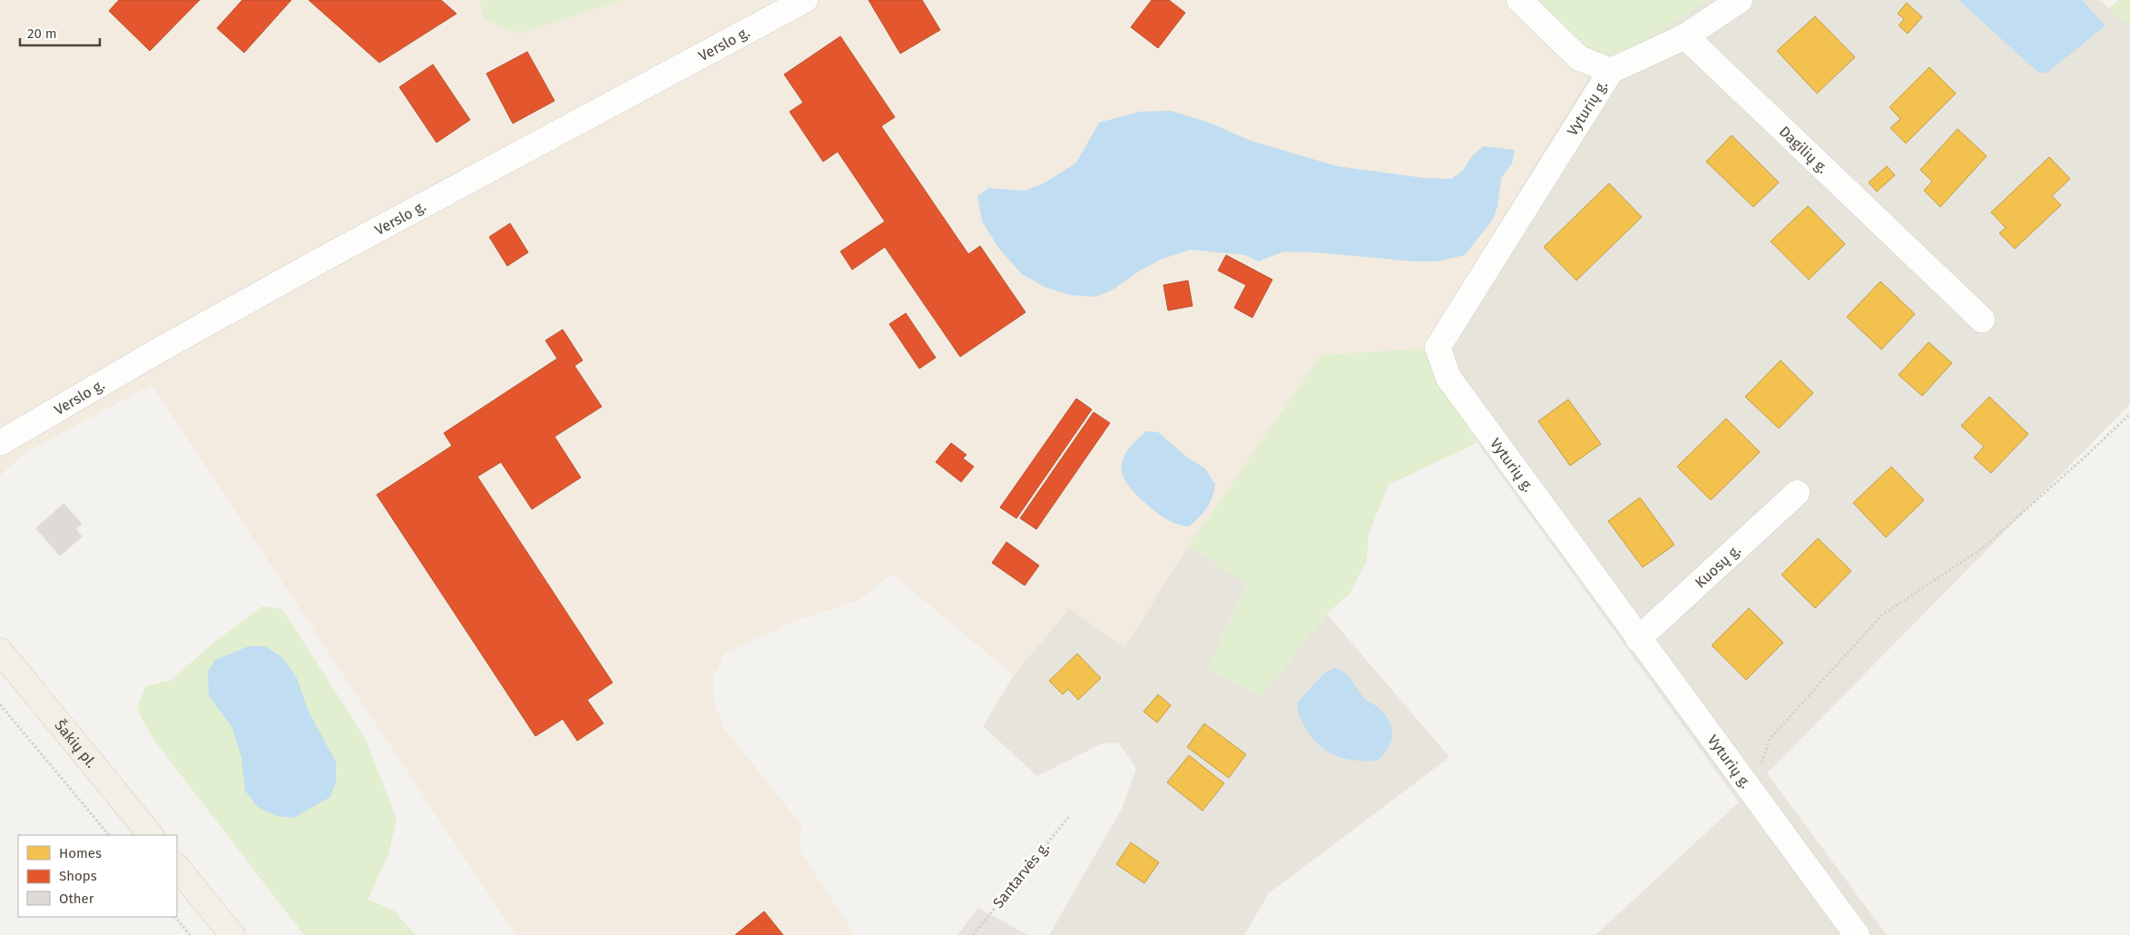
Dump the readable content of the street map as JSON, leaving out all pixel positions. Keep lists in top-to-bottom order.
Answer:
{
  "streets": {
    "main road": ["Šakių pl."],
    "street": [
      "Verslo g.",
      "Vyturių g.",
      "Dagilių g.",
      "Kuosų g."
    ],
    "path": ["Santarvės g."]
  },
  "crossings": [
    ["Vyturių g.", "Kuosų g."]
  ],
  "legend": ["Homes", "Shops", "Other"],
  "scale_bar": "20 m"
}
